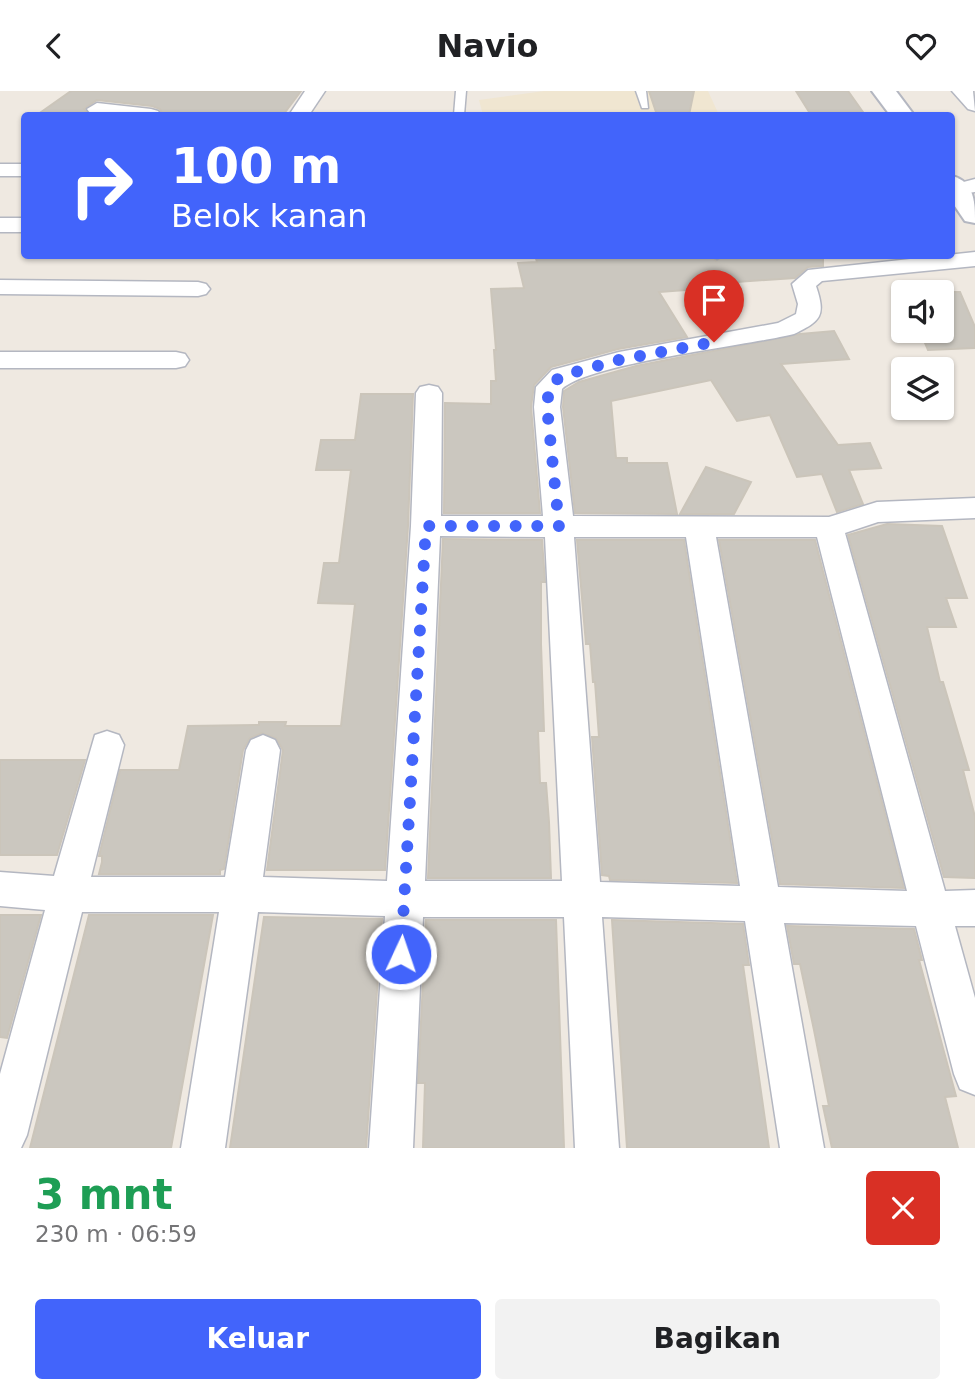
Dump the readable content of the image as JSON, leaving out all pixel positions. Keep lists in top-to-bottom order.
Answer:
{
  "page": {
    "header": "Navio",
    "turn": ["100 m", "Belok kanan"],
    "heading": ["3 mnt", "230 m · 06:59"],
    "buttons": ["Keluar", "Bagikan"]
  }
}
